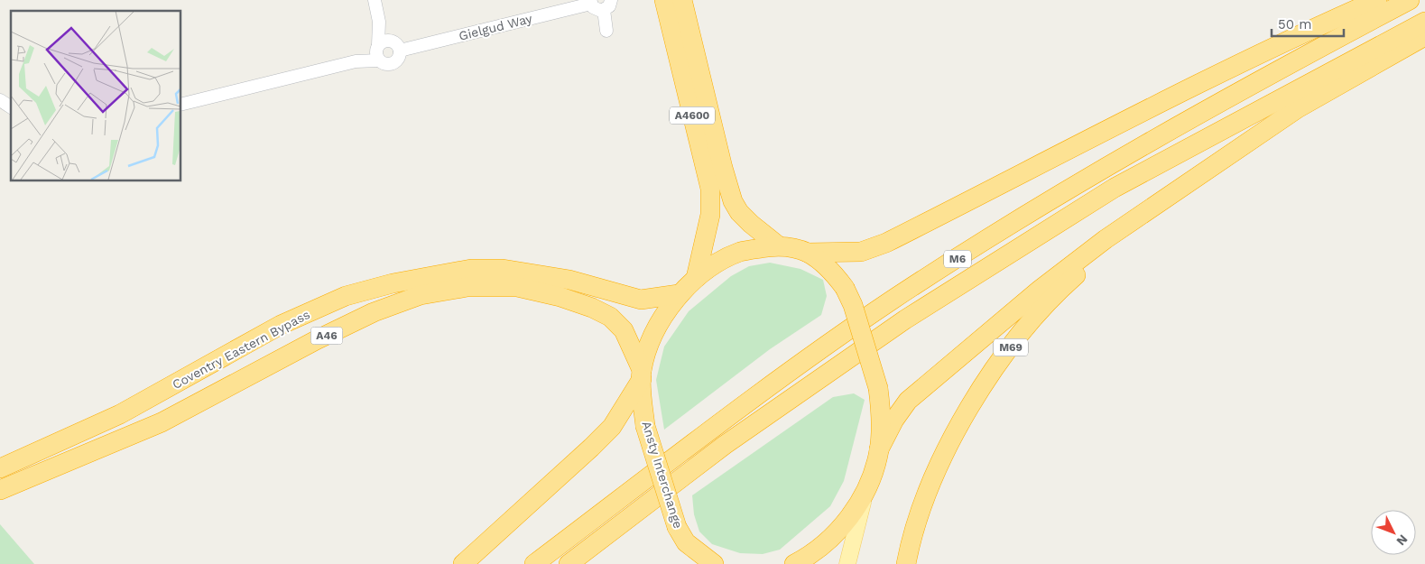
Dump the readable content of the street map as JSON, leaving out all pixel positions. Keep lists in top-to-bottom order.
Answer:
{
  "streets": {
    "highway": [
      "A4600",
      "M6",
      "A46",
      "M69",
      "Coventry Eastern Bypass",
      "Ansty Interchange"
    ],
    "street": ["Gielgud Way"]
  },
  "crossings": [
    ["A4600", "Ansty Interchange"],
    ["A46", "Ansty Interchange"],
    ["Coventry Eastern Bypass", "Ansty Interchange"]
  ],
  "scale_bar": "50 m",
  "north": "bottom right"
}
